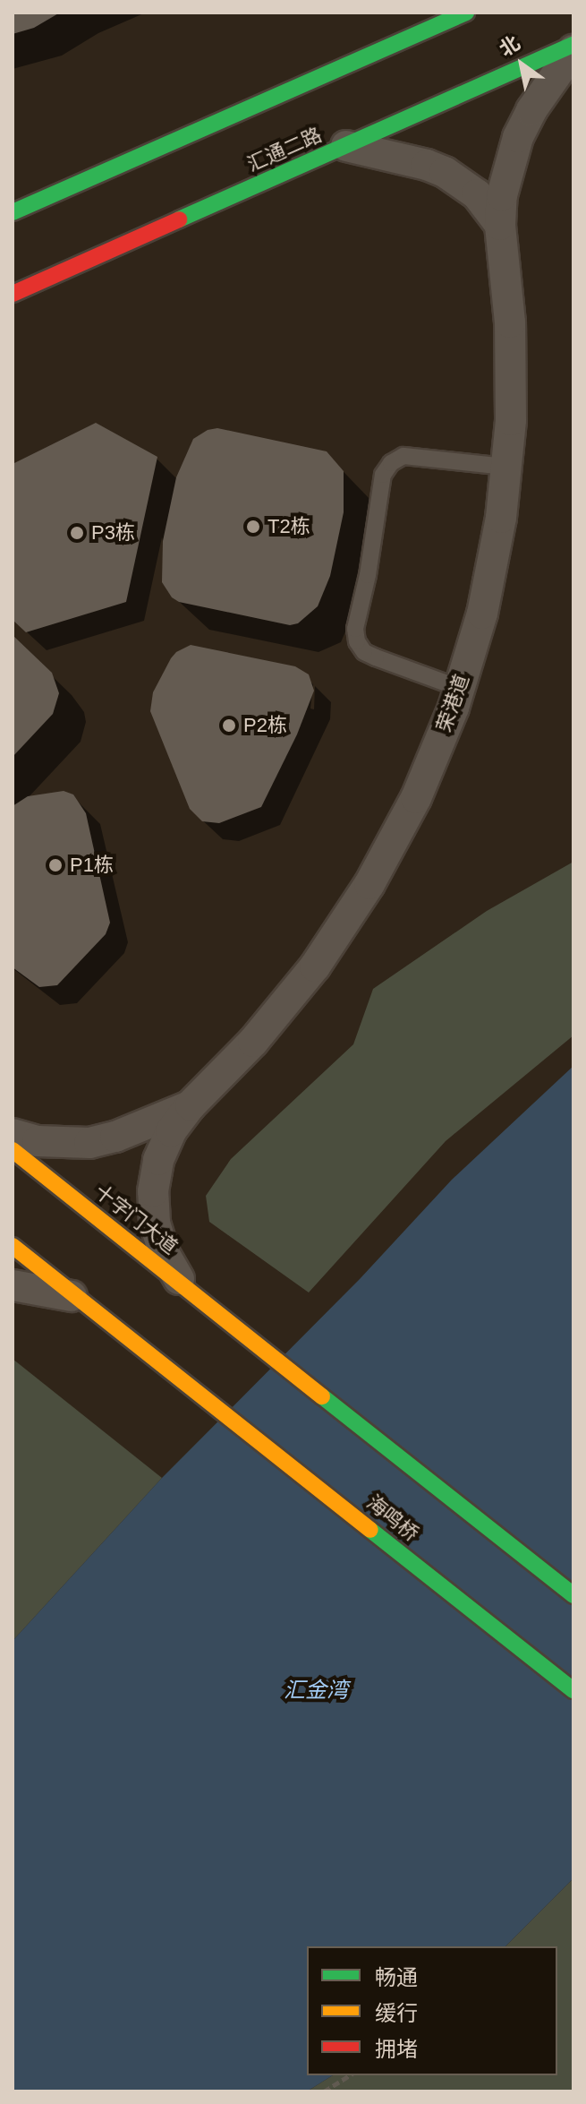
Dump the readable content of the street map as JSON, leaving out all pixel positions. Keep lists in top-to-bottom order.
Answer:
{
  "streets": {
    "street": [
      "汇通二路",
      "荣港道",
      "十字门大道",
      "海鸣桥"
    ]
  },
  "crossings": [
    ["汇通二路", "荣港道"]
  ],
  "water": ["汇金湾"],
  "places": [
    "T2栋",
    "P3栋",
    "P2栋",
    "P1栋"
  ],
  "legend": ["畅通", "缓行", "拥堵"],
  "north": "top left"
}
